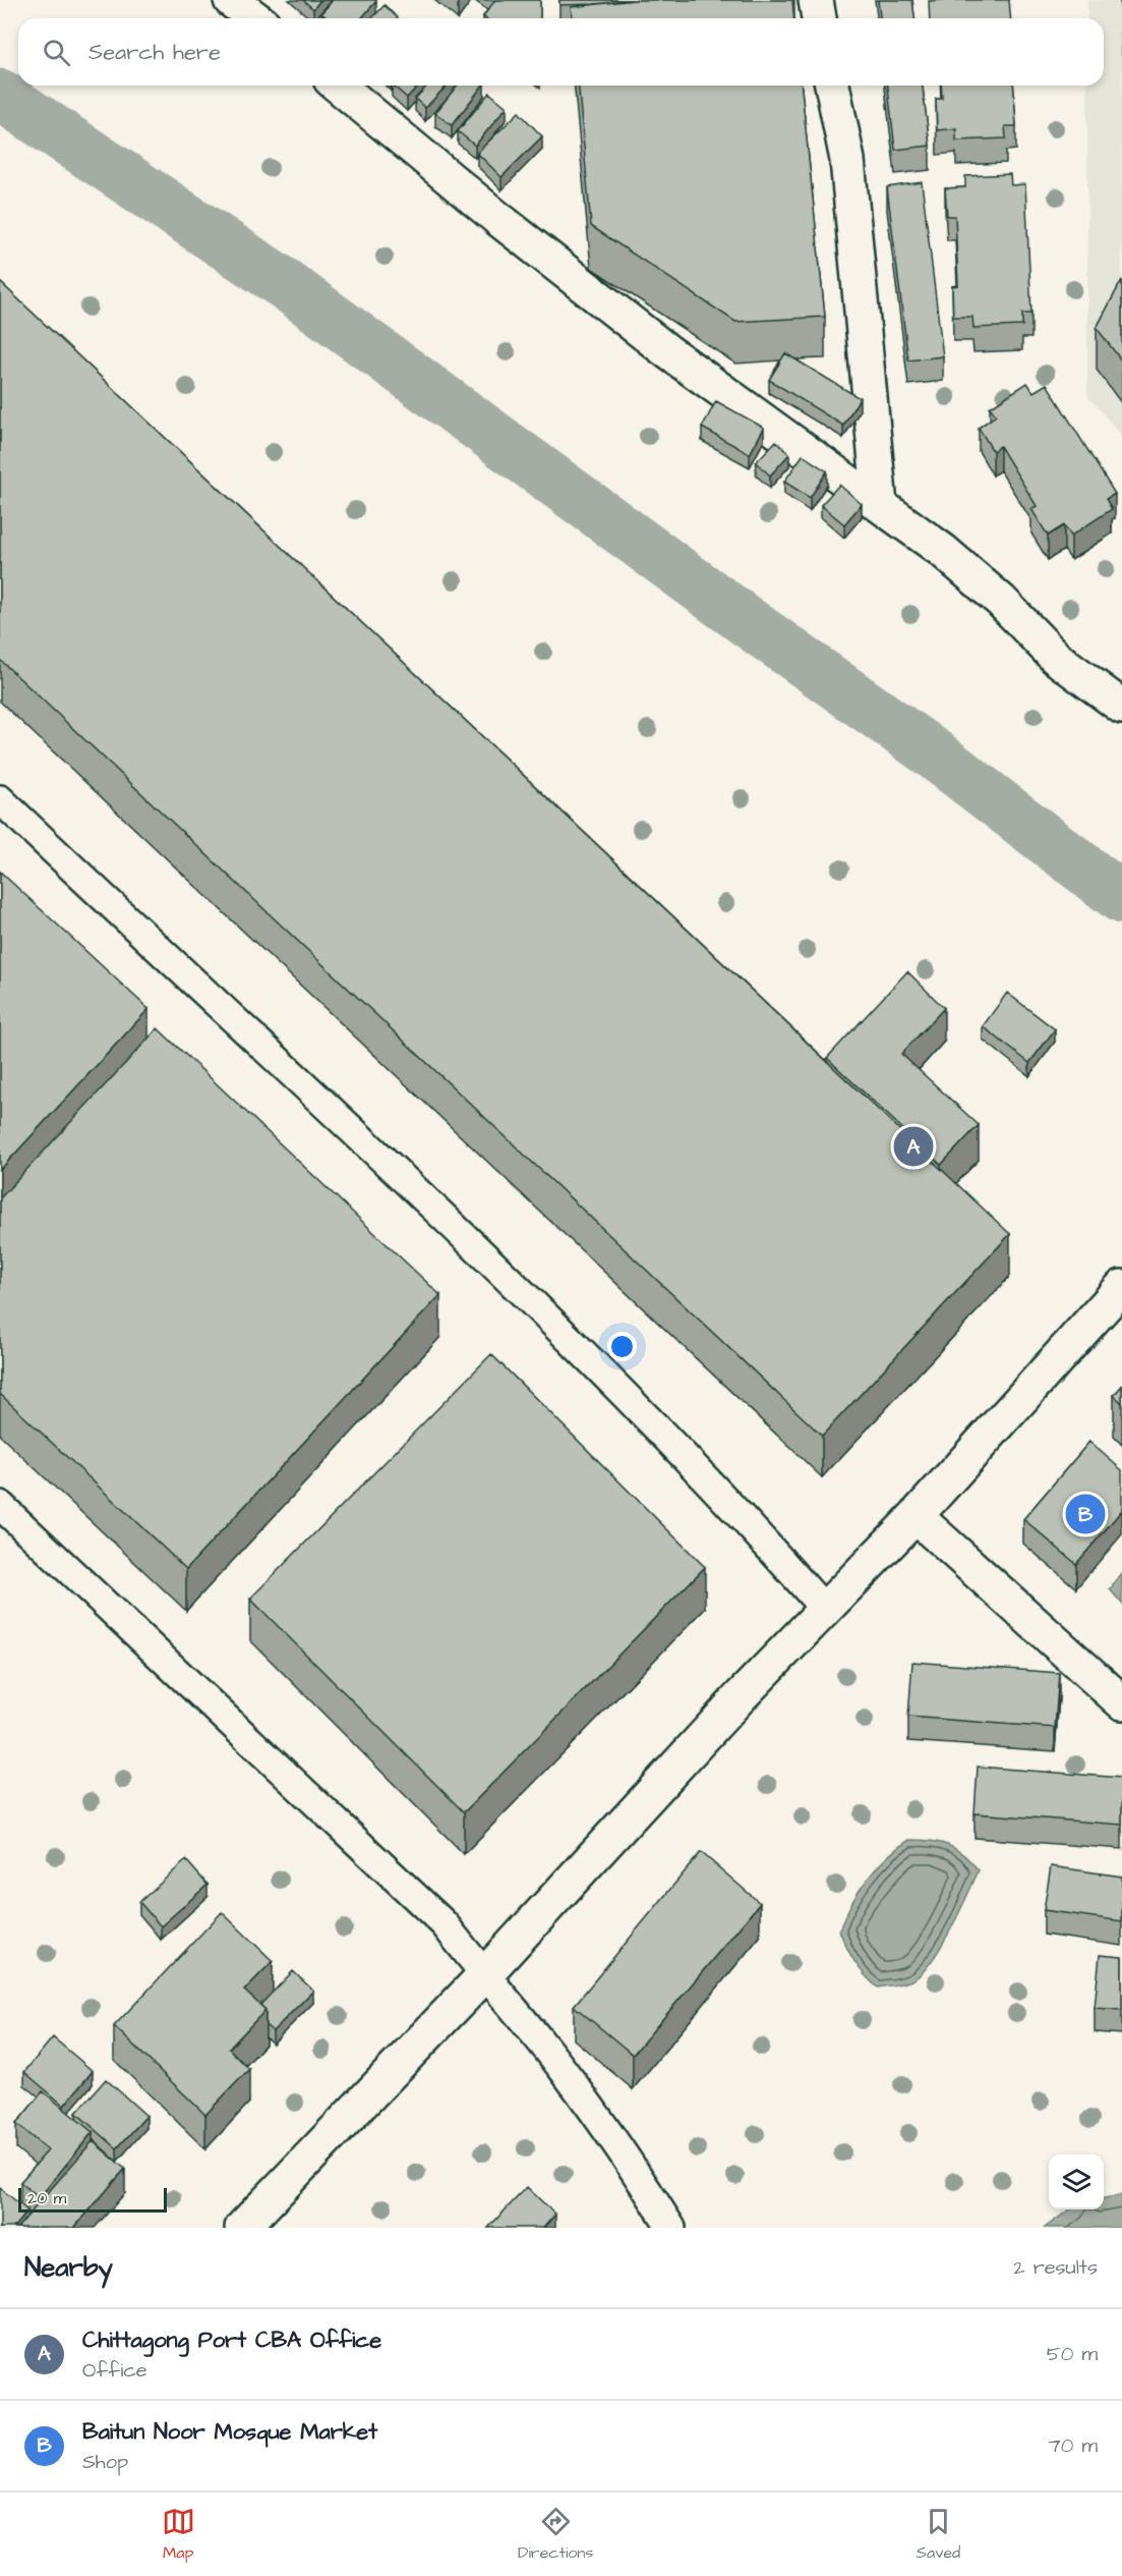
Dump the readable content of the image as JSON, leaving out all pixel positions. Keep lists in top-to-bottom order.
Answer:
{
  "scale_bar": "20 m",
  "page": {
    "search": "Search here",
    "pins": ["A", "B"],
    "scale": "20 m",
    "heading": ["Nearby", "2 results"],
    "list": [
      {
        "mark": "A",
        "name": "Chittagong Port CBA Office",
        "note": "Office",
        "value": "50 m"
      },
      {
        "mark": "B",
        "name": "Baitun Noor Mosque Market",
        "note": "Shop",
        "value": "70 m"
      }
    ],
    "nav": ["Map", "Directions", "Saved"]
  }
}
